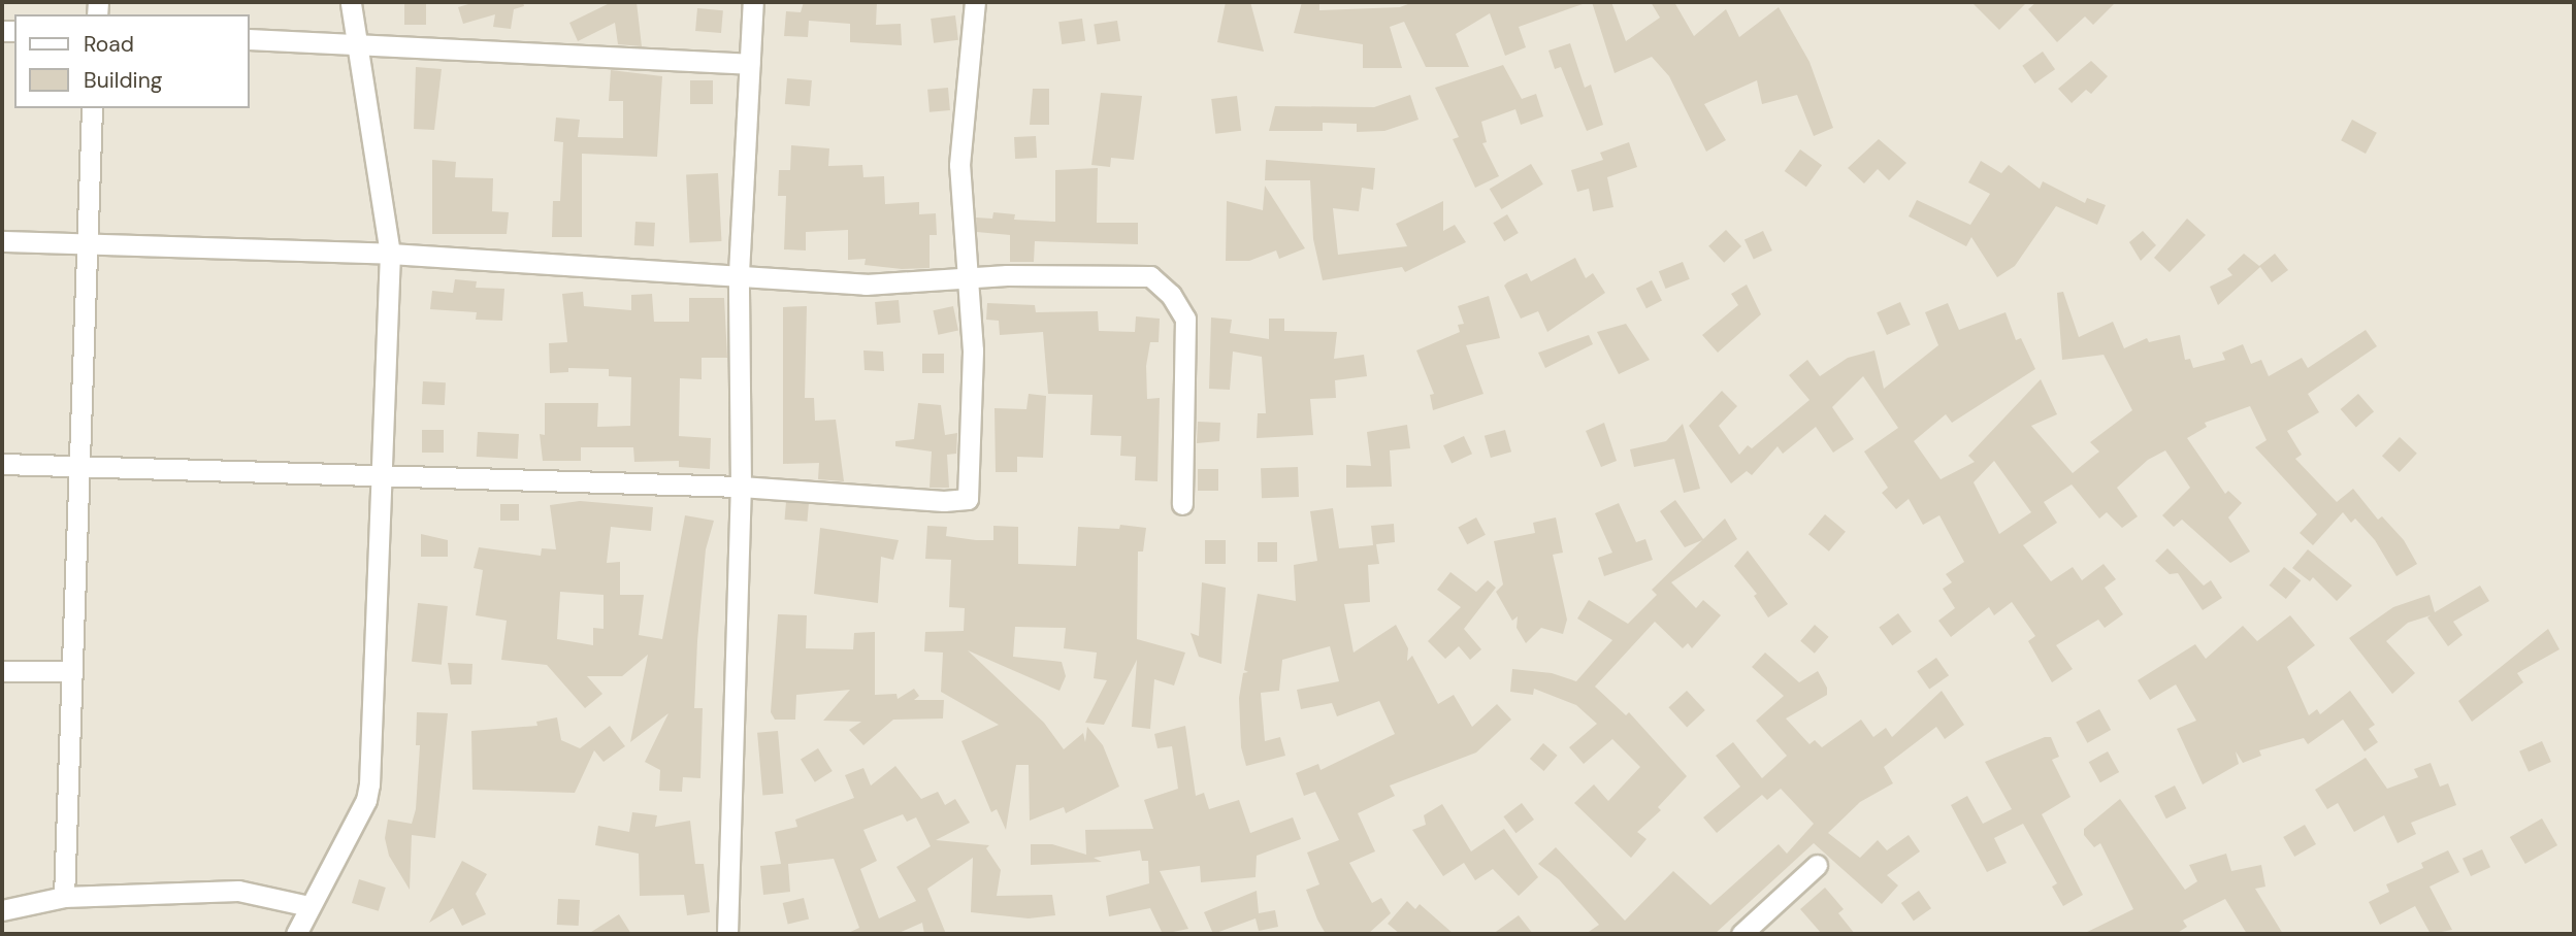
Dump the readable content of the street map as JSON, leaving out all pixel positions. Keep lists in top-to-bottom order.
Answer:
{
  "legend": ["Road", "Building"]
}
